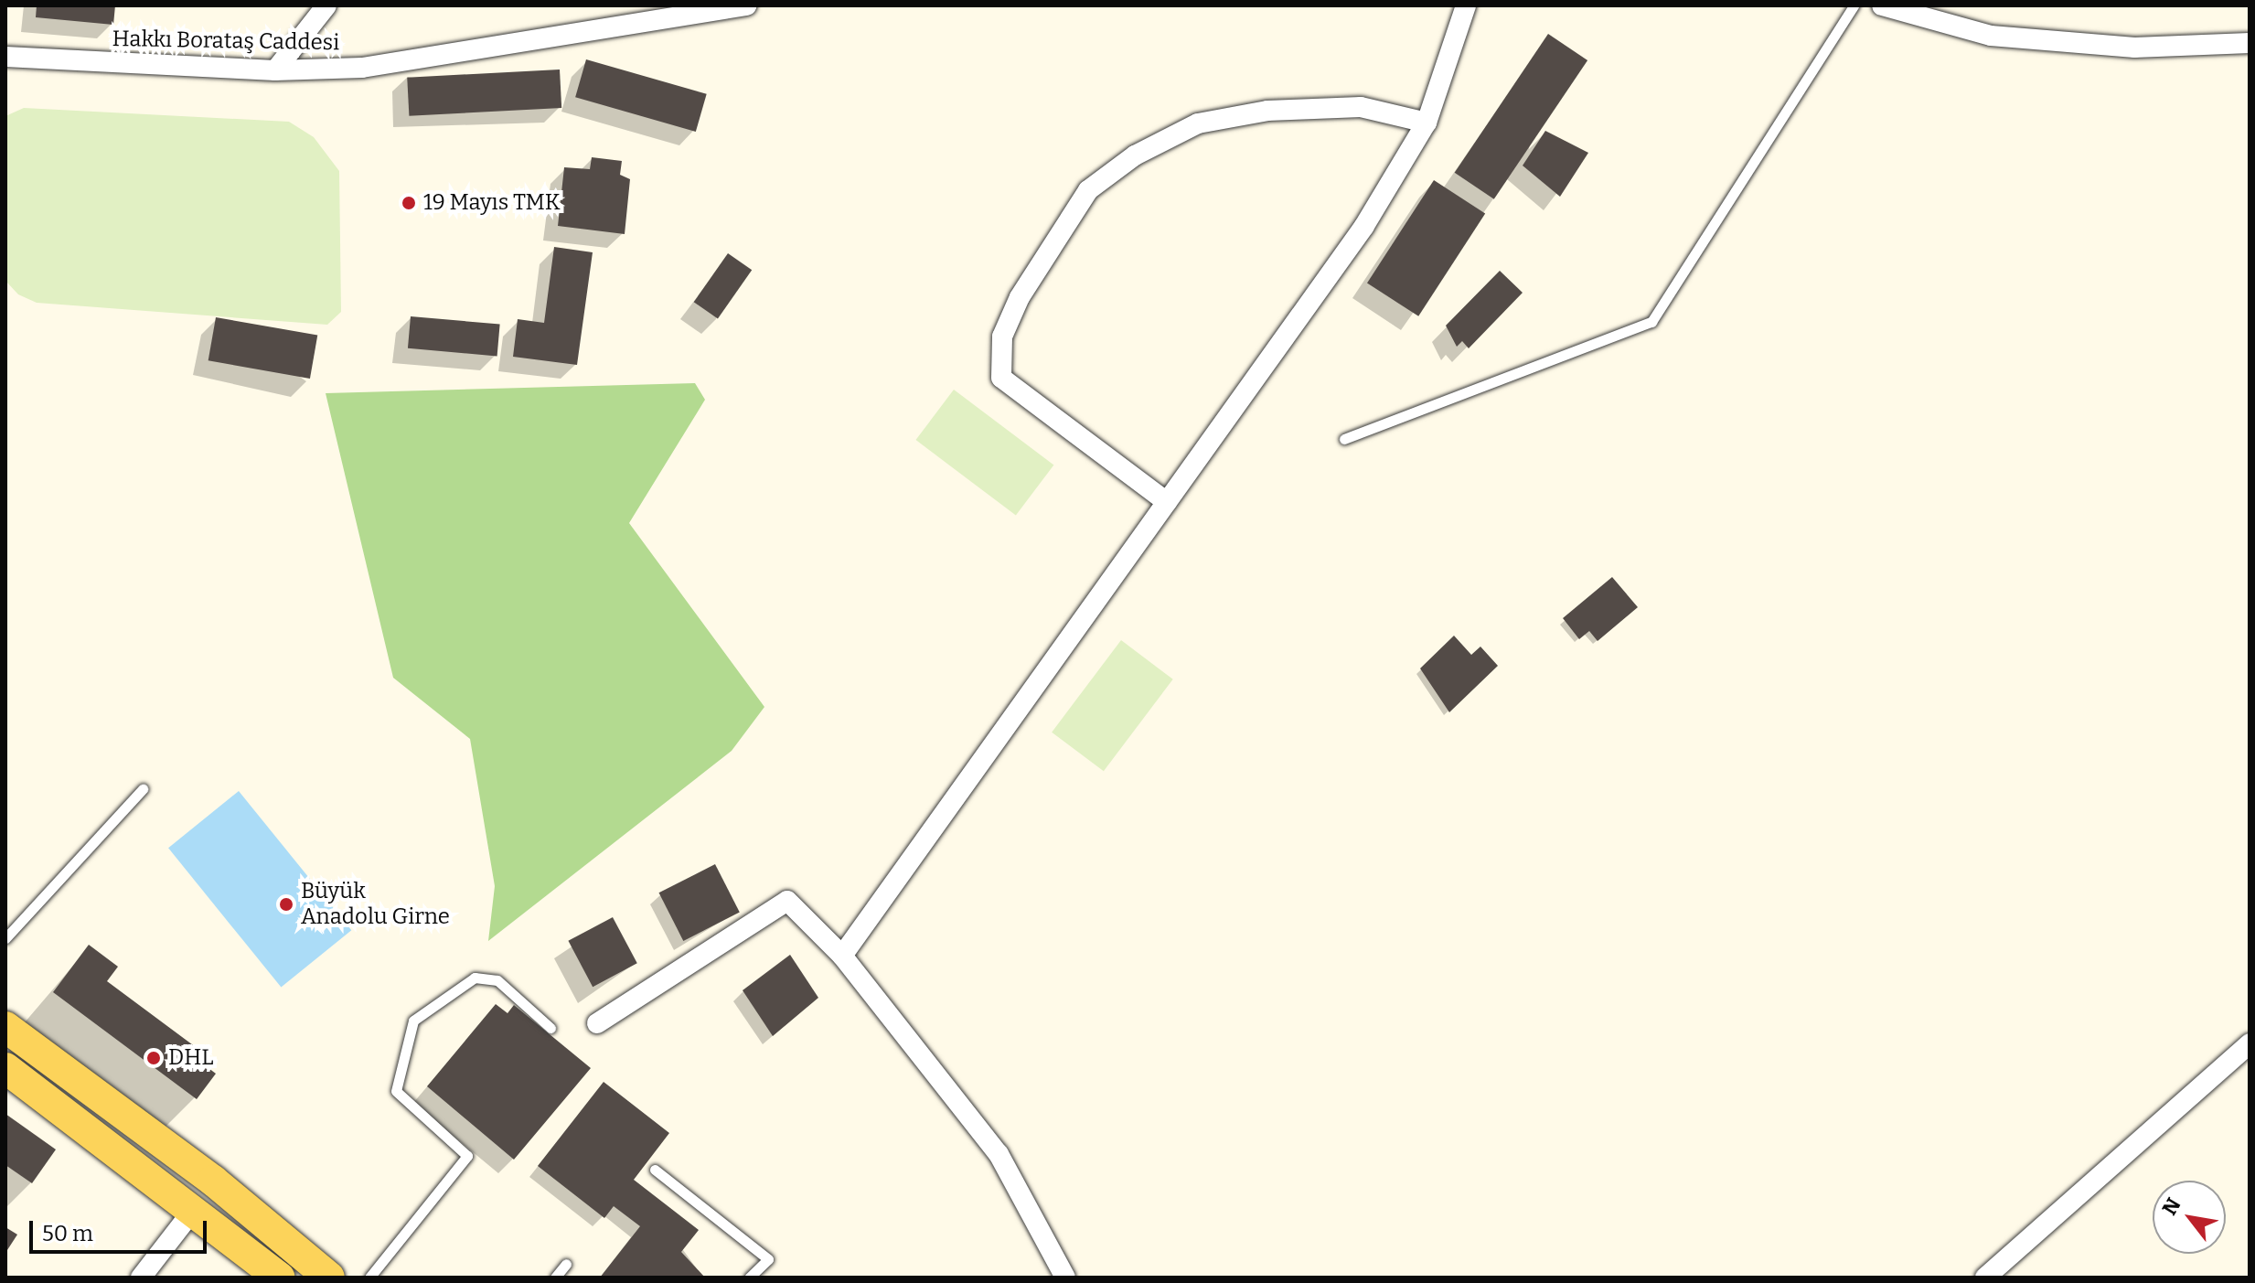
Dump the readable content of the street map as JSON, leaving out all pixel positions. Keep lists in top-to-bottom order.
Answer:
{
  "streets": {
    "street": ["Hakkı Borataş Caddesi"]
  },
  "places": ["19 Mayıs TMK", "Büyük Anadolu Girne", "DHL"],
  "scale_bar": "50 m",
  "north": "top left"
}
